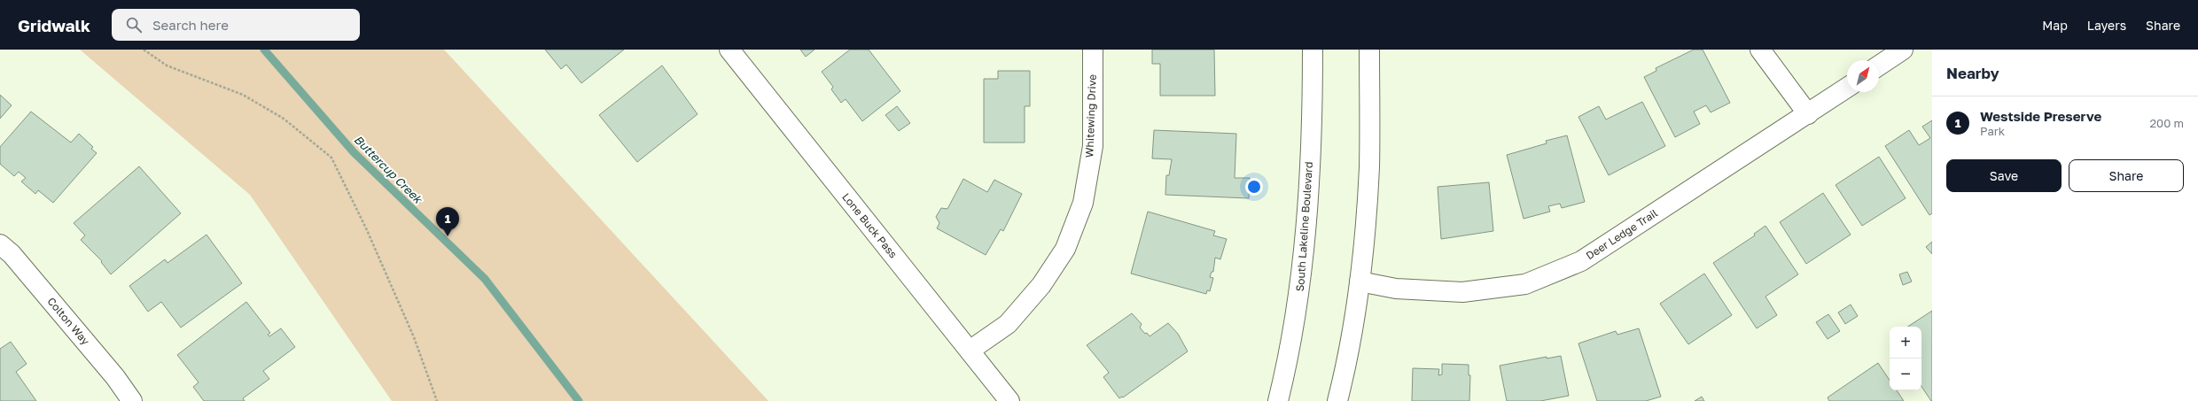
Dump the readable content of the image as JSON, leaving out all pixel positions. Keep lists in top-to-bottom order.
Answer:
{
  "streets": {
    "street": [
      "Whitewing Drive",
      "Lone Buck Pass",
      "South Lakeline Boulevard",
      "Deer Ledge Trail",
      "Colton Way"
    ]
  },
  "crossings": [
    ["Whitewing Drive", "Lone Buck Pass"]
  ],
  "water": ["Buttercup Creek"],
  "north": "top right",
  "page": {
    "header": "Gridwalk",
    "search": "Search here",
    "nav": ["Map", "Layers", "Share"],
    "heading": "Nearby",
    "list": [
      {
        "mark": "1",
        "name": "Westside Preserve",
        "note": "Park",
        "value": "200 m"
      }
    ],
    "buttons": ["Save", "Share"],
    "pins": "1",
    "map_buttons": ["+", "−"]
  }
}
